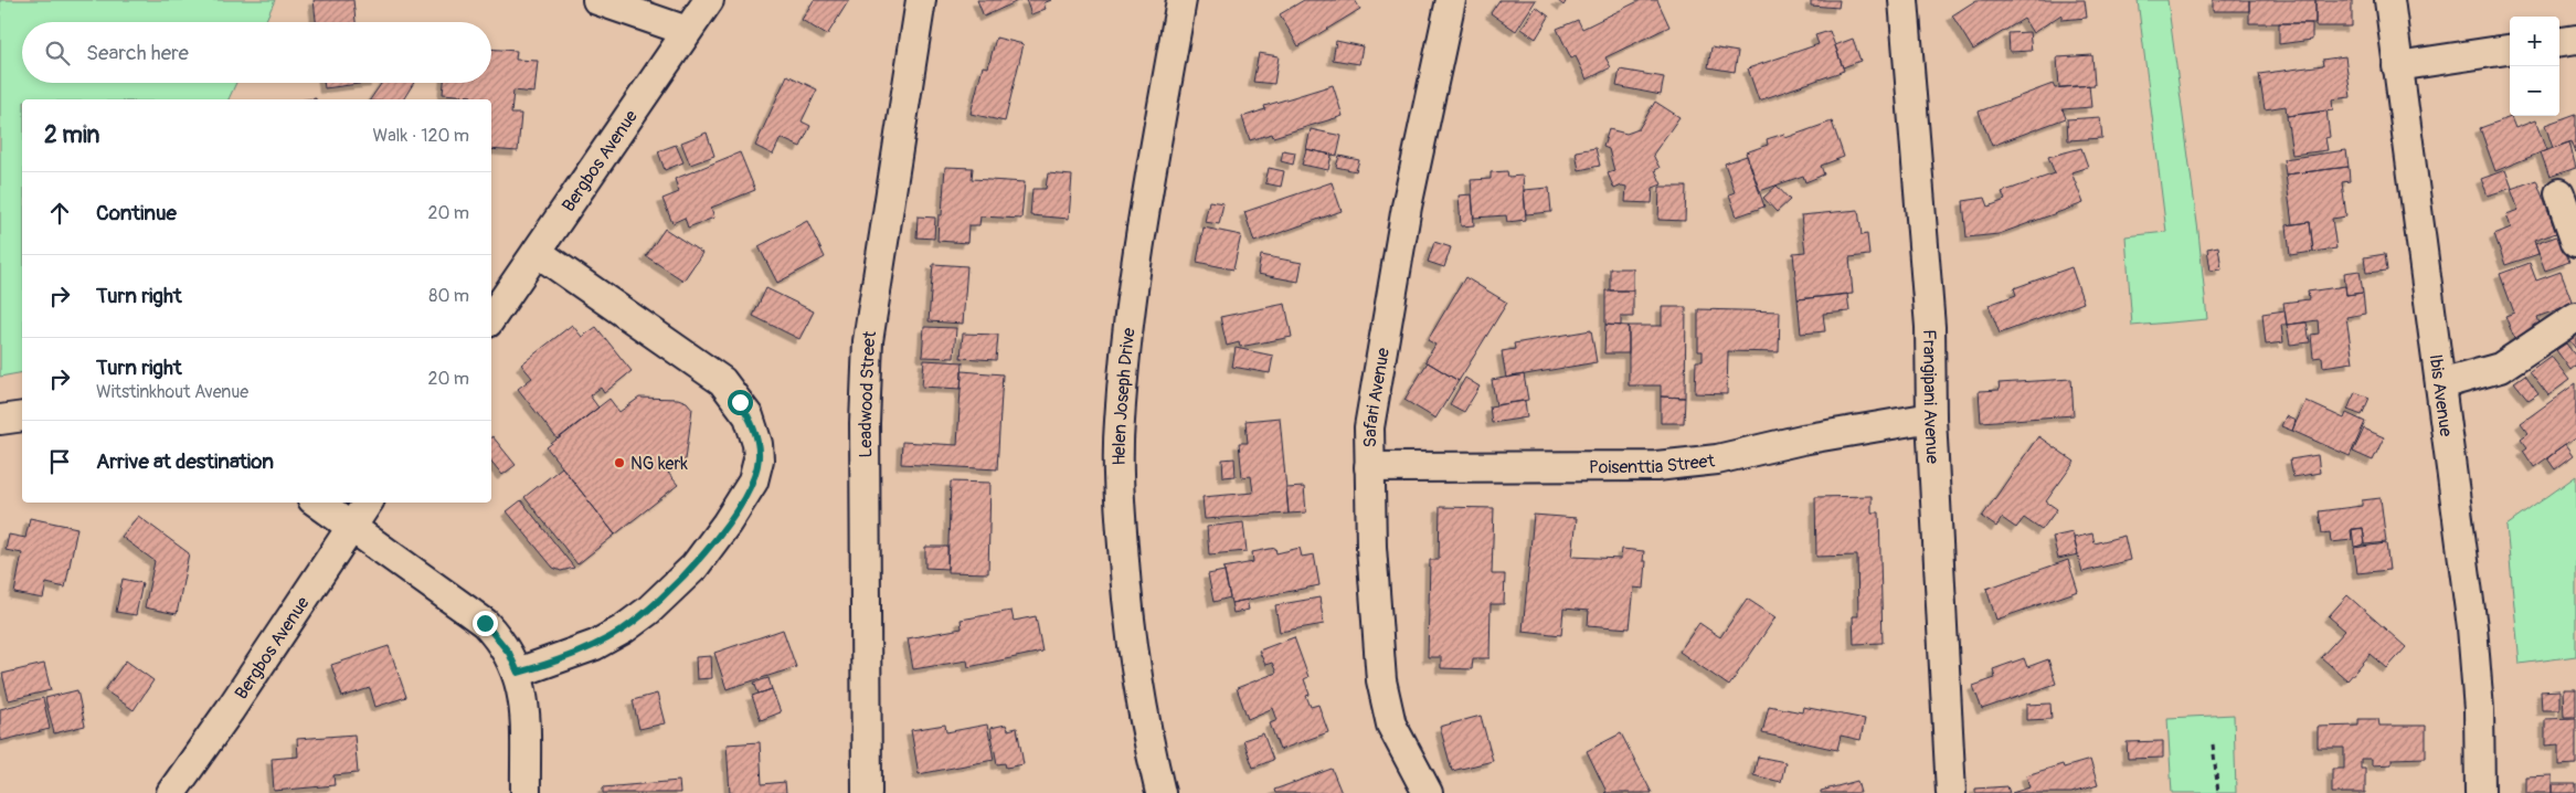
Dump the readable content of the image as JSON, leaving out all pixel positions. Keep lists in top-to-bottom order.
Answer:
{
  "streets": {
    "street": [
      "Bergbos Avenue",
      "Leadwood Street",
      "Helen Joseph Drive",
      "Frangipani Avenue",
      "Ibis Avenue",
      "Safari Avenue",
      "Poisenttia Street"
    ]
  },
  "crossings": [
    ["Frangipani Avenue", "Poisenttia Street"],
    ["Safari Avenue", "Poisenttia Street"]
  ],
  "places": ["NG kerk"],
  "page": {
    "map_buttons": ["+", "−"],
    "search": "Search here",
    "heading": ["2 min", "Walk · 120 m"],
    "list": [
      ["Continue", "20 m"],
      ["Turn right", "80 m"],
      ["Turn right", "Witstinkhout Avenue", "20 m"],
      "Arrive at destination"
    ]
  }
}
